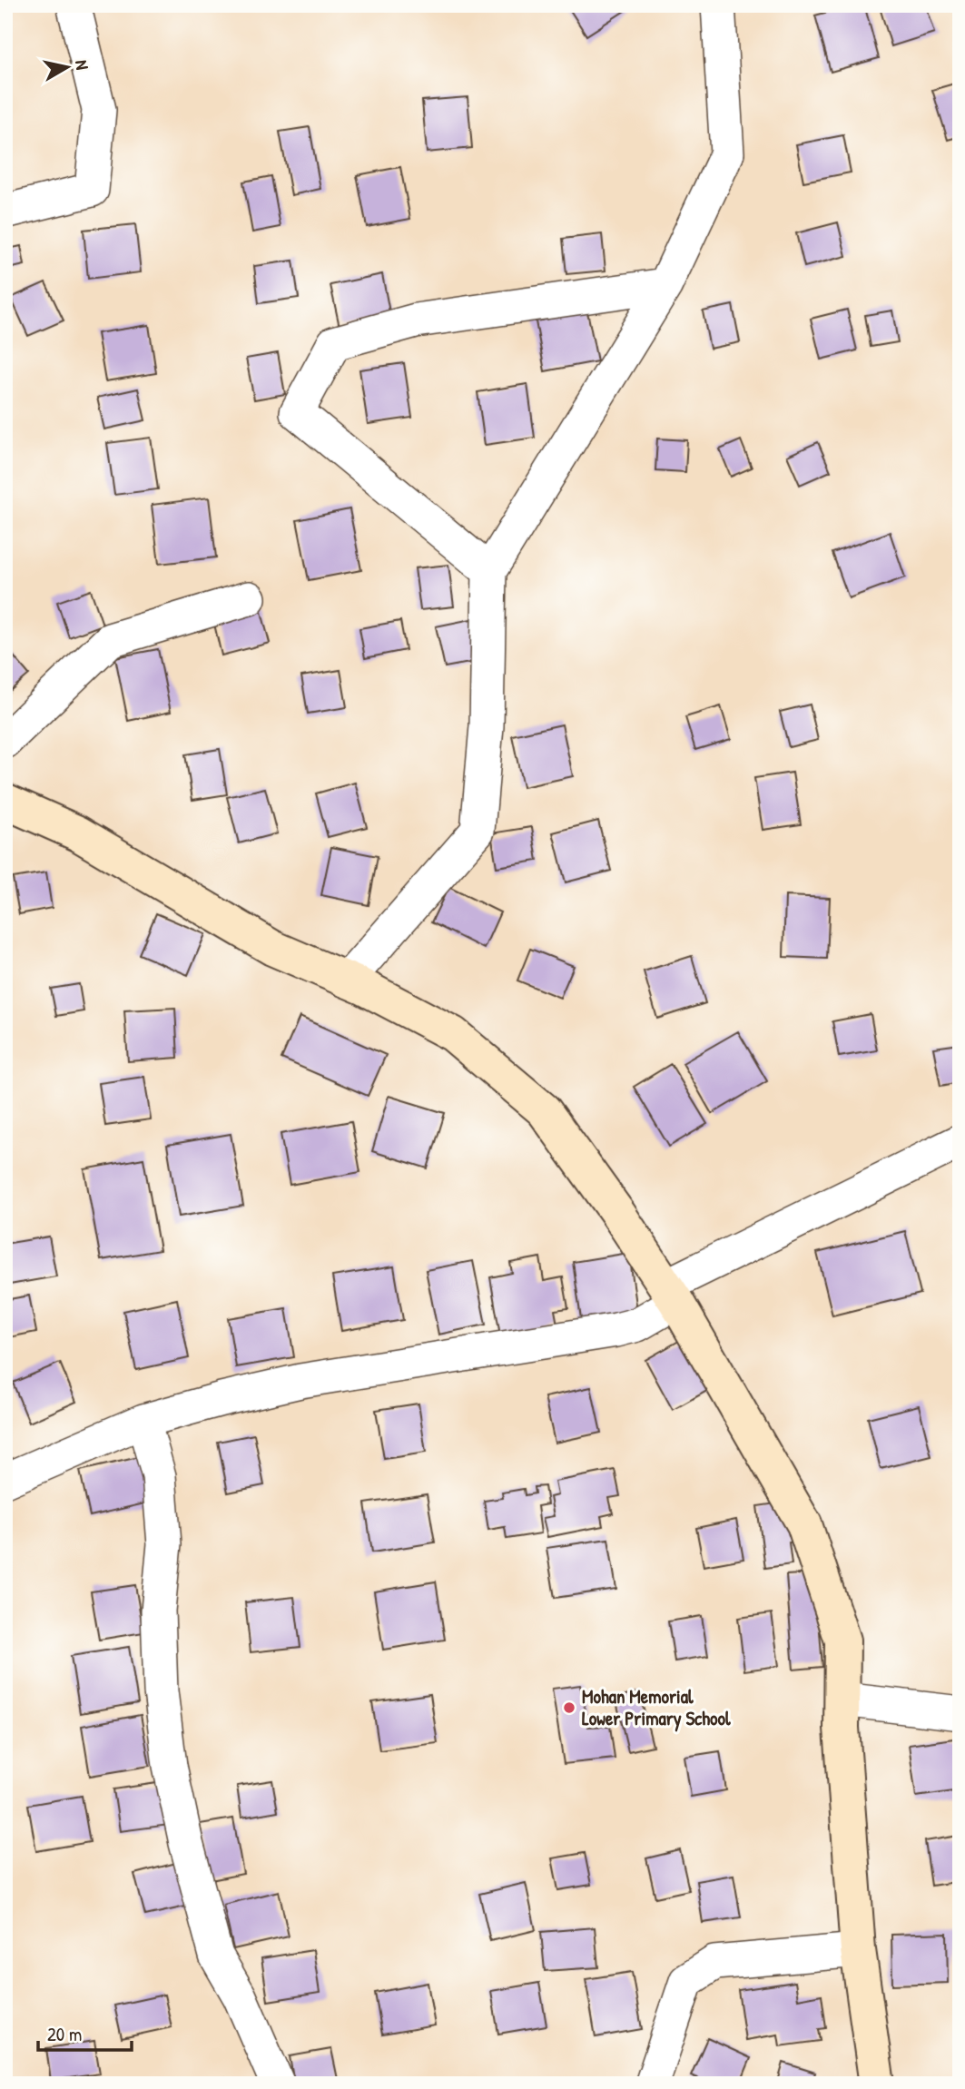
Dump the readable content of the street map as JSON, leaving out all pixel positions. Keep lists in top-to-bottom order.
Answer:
{
  "places": ["Mohan Memorial Lower Primary School"],
  "scale_bar": "20 m",
  "north": "right"
}
